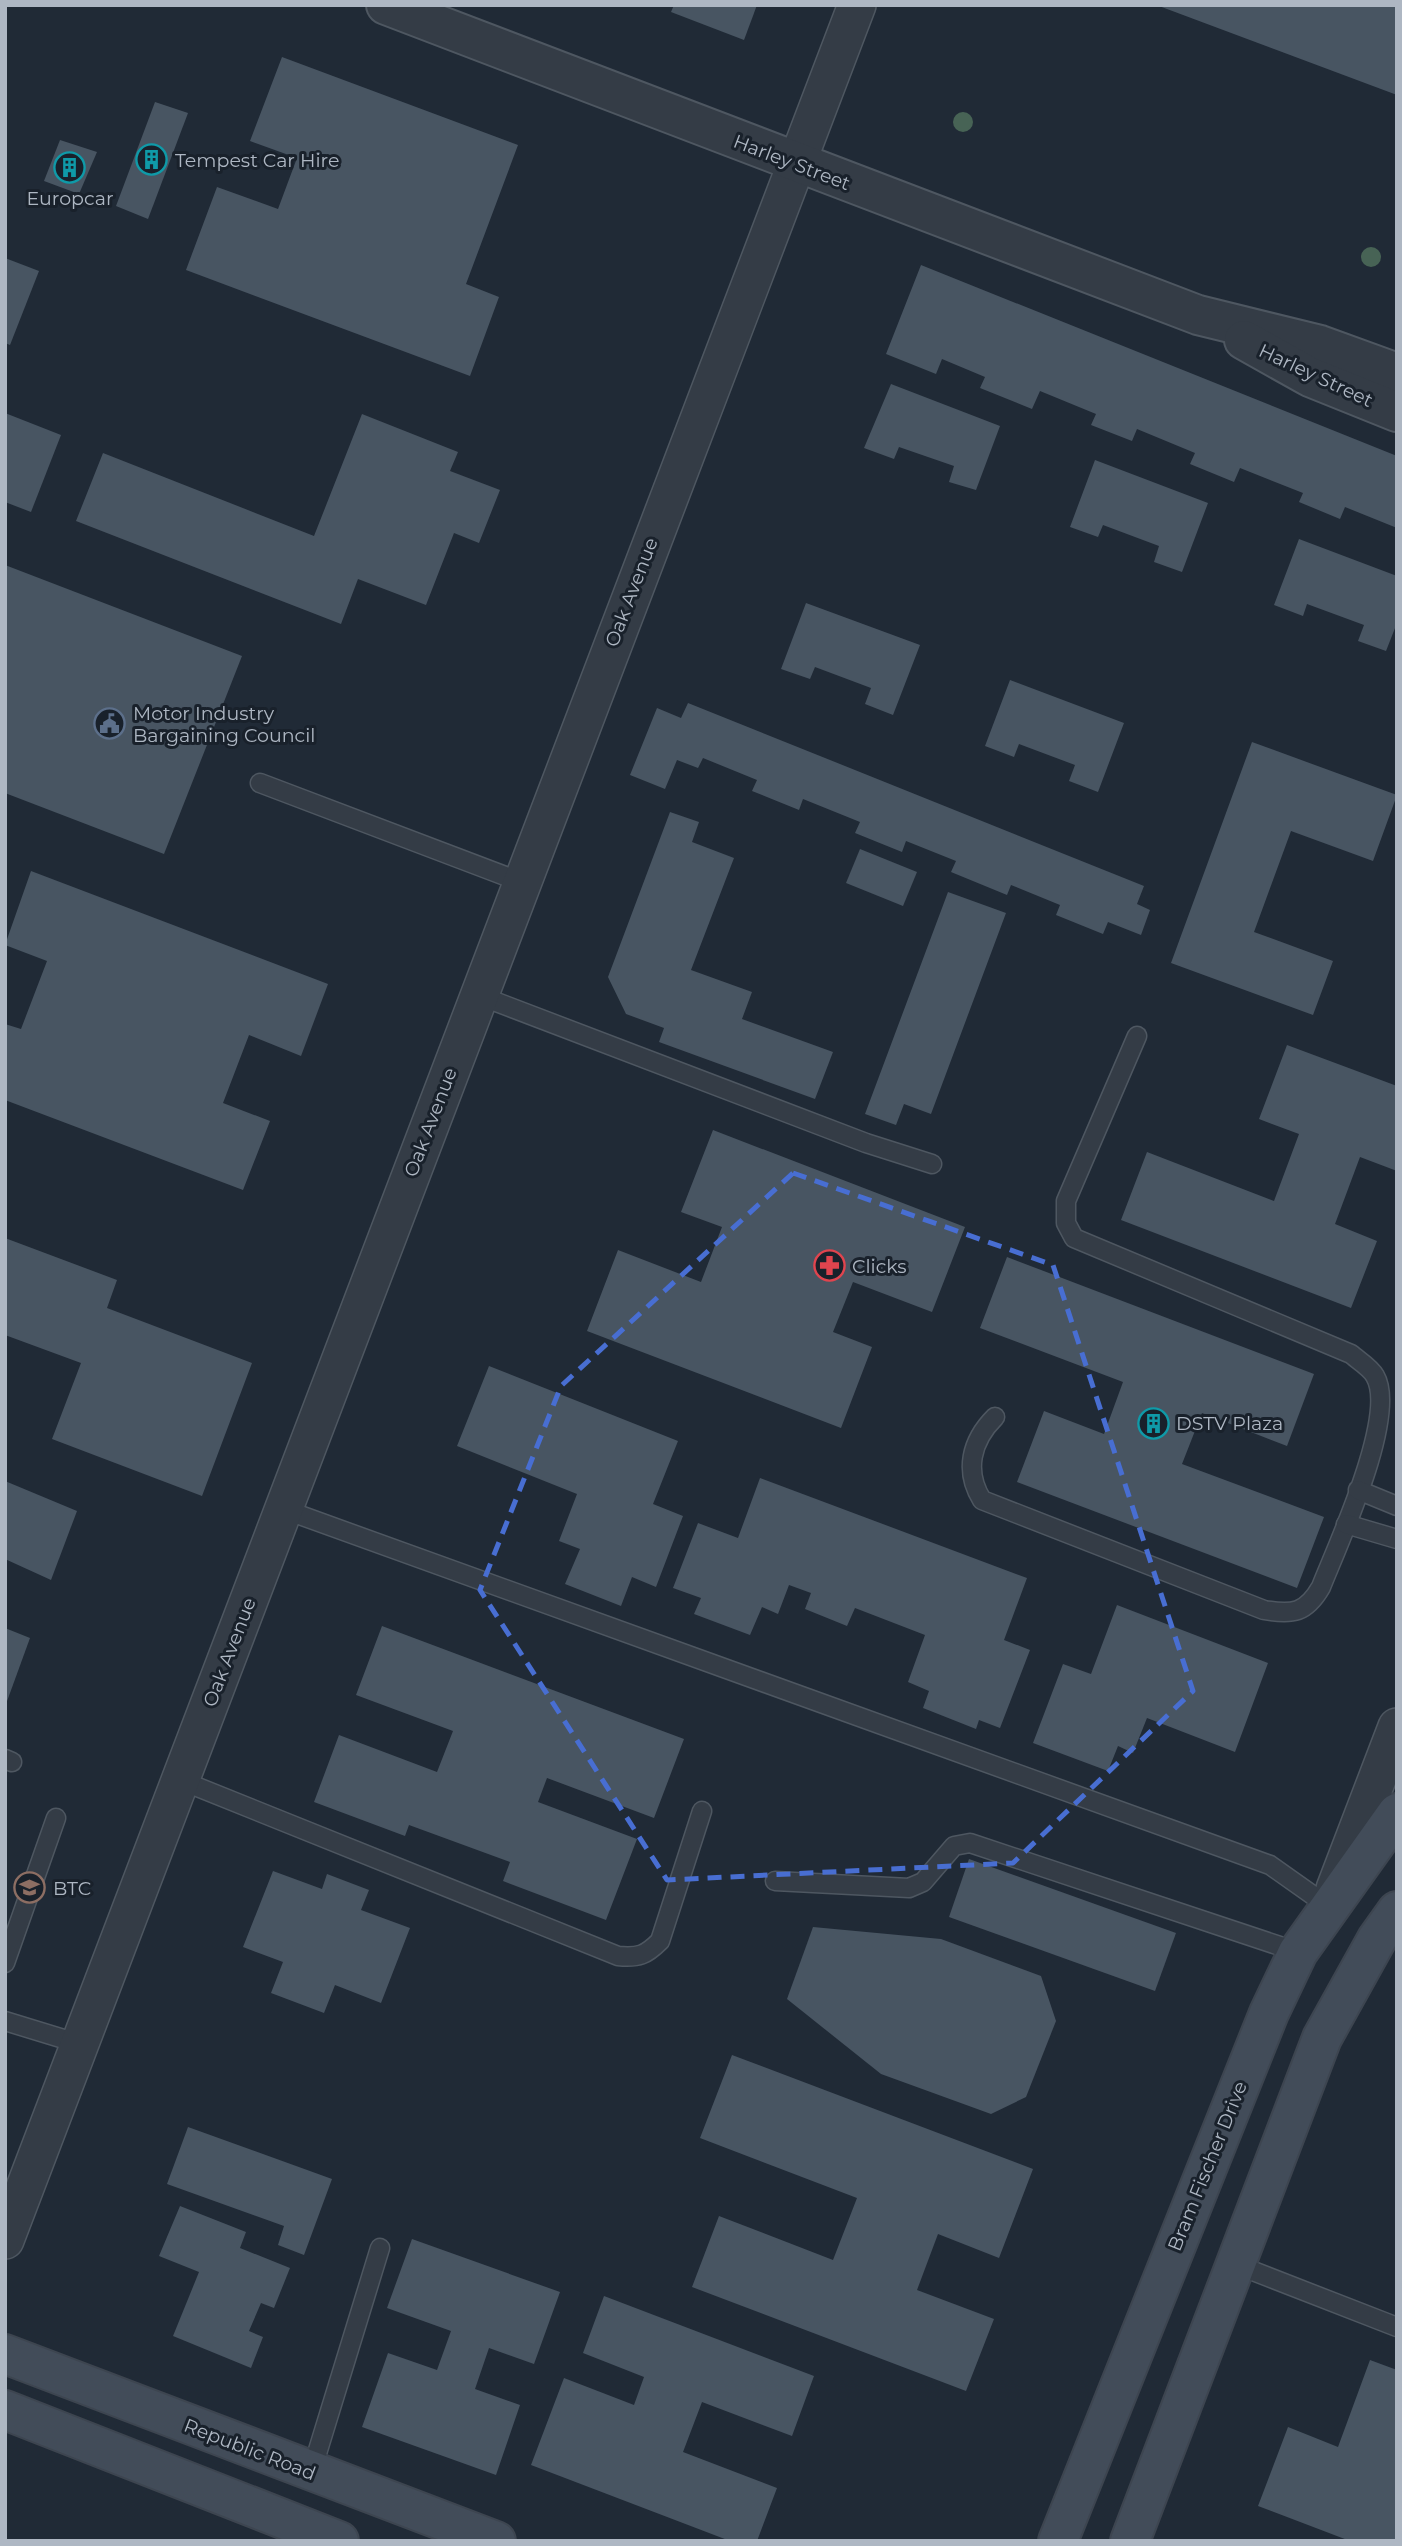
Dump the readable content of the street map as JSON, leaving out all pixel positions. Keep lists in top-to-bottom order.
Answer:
{
  "streets": {
    "main road": ["Bram Fischer Drive", "Republic Road"],
    "street": ["Harley Street", "Oak Avenue"]
  },
  "crossings": [
    ["Harley Street", "Oak Avenue"]
  ],
  "places": {
    "building": ["Tempest Car Hire", "Europcar", "DSTV Plaza"],
    "public building": ["Motor Industry Bargaining Council"],
    "pharmacy": ["Clicks"],
    "school or university": ["BTC"]
  }
}
